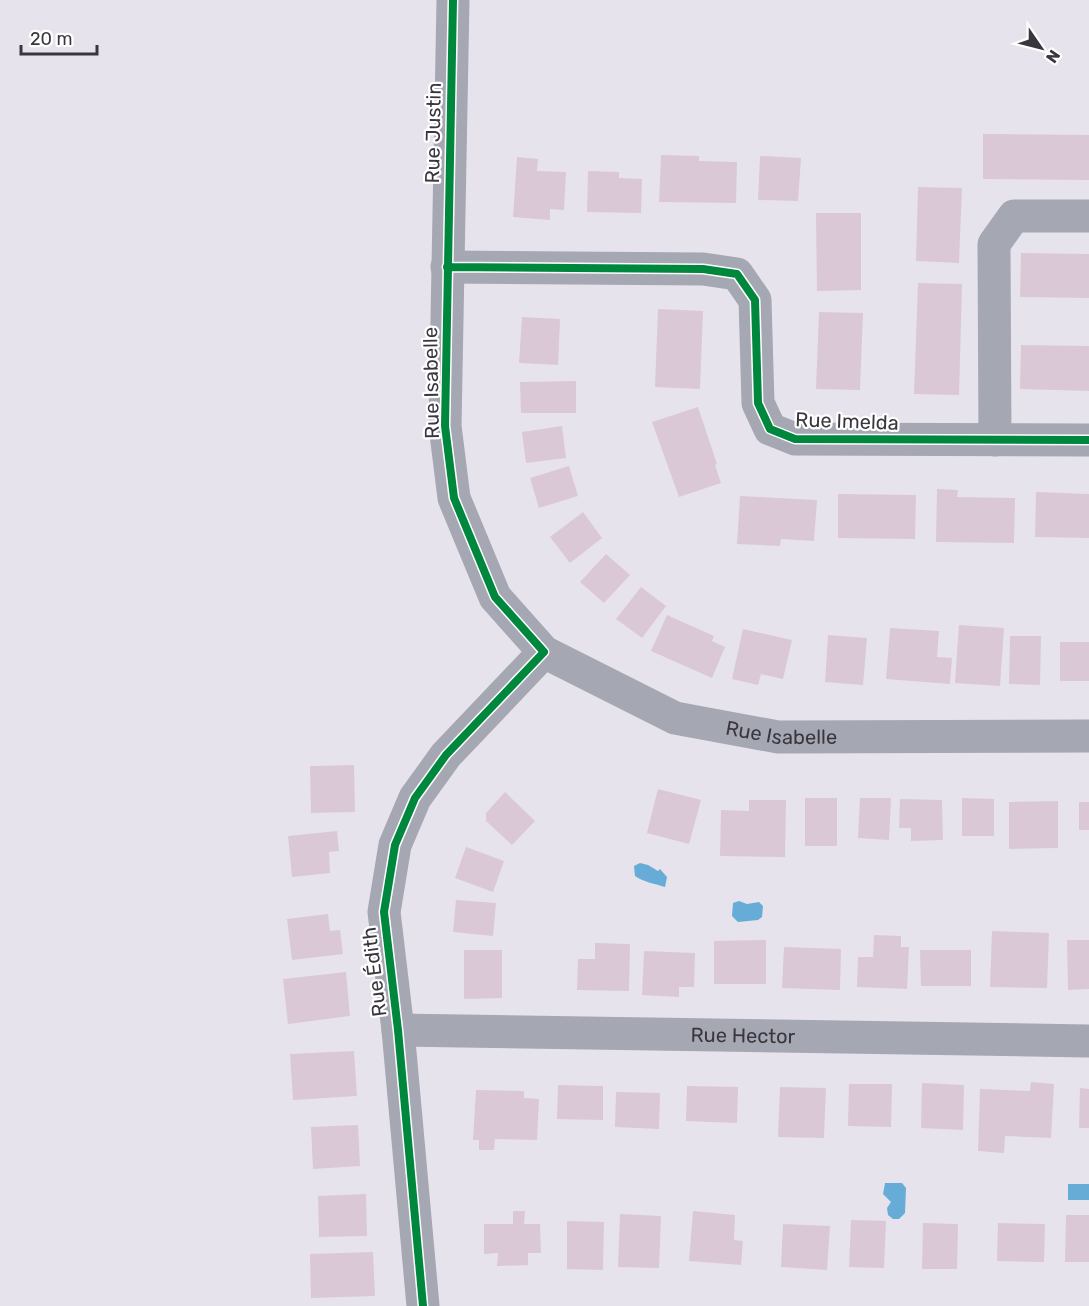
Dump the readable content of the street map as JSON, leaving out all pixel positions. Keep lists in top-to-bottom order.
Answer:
{
  "streets": {
    "street": [
      "Rue Justin",
      "Rue Isabelle",
      "Rue Imelda",
      "Rue Édith",
      "Rue Hector"
    ]
  },
  "crossings": [
    ["Rue Justin", "Rue Isabelle"],
    ["Rue Justin", "Rue Imelda"],
    ["Rue Isabelle", "Rue Imelda"],
    ["Rue Isabelle", "Rue Édith"],
    ["Rue Édith", "Rue Hector"]
  ],
  "scale_bar": "20 m",
  "north": "bottom right"
}
